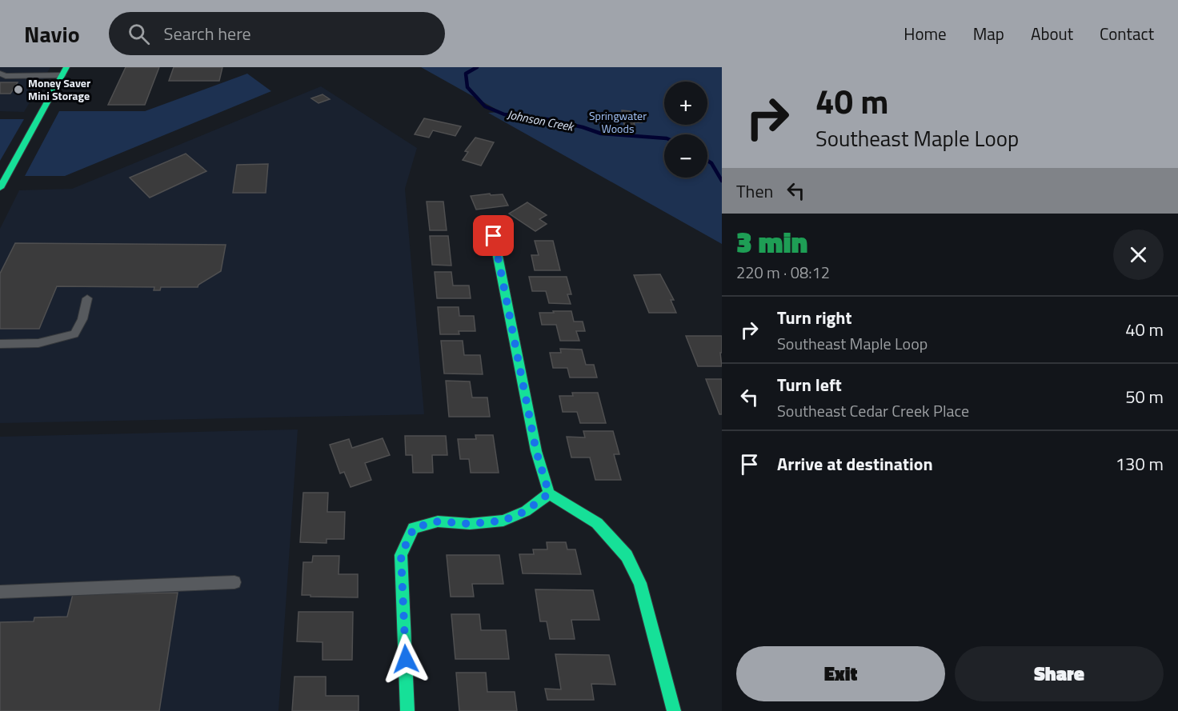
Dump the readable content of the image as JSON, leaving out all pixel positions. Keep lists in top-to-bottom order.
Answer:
{
  "water": ["Johnson Creek"],
  "parks": ["Springwater Woods"],
  "places": ["Money Saver Mini Storage"],
  "page": {
    "header": "Navio",
    "search": "Search here",
    "nav": [
      "Home",
      "Map",
      "About",
      "Contact"
    ],
    "turn": ["40 m", "Southeast Maple Loop"],
    "map_buttons": ["+", "−"],
    "then": "Then",
    "heading": ["3 min", "220 m · 08:12"],
    "list": [
      {
        "name": "Turn right",
        "note": "Southeast Maple Loop",
        "value": "40 m"
      },
      {
        "name": "Turn left",
        "note": "Southeast Cedar Creek Place",
        "value": "50 m"
      },
      {
        "name": "Arrive at destination",
        "value": "130 m"
      }
    ],
    "buttons": ["Exit", "Share"]
  }
}
